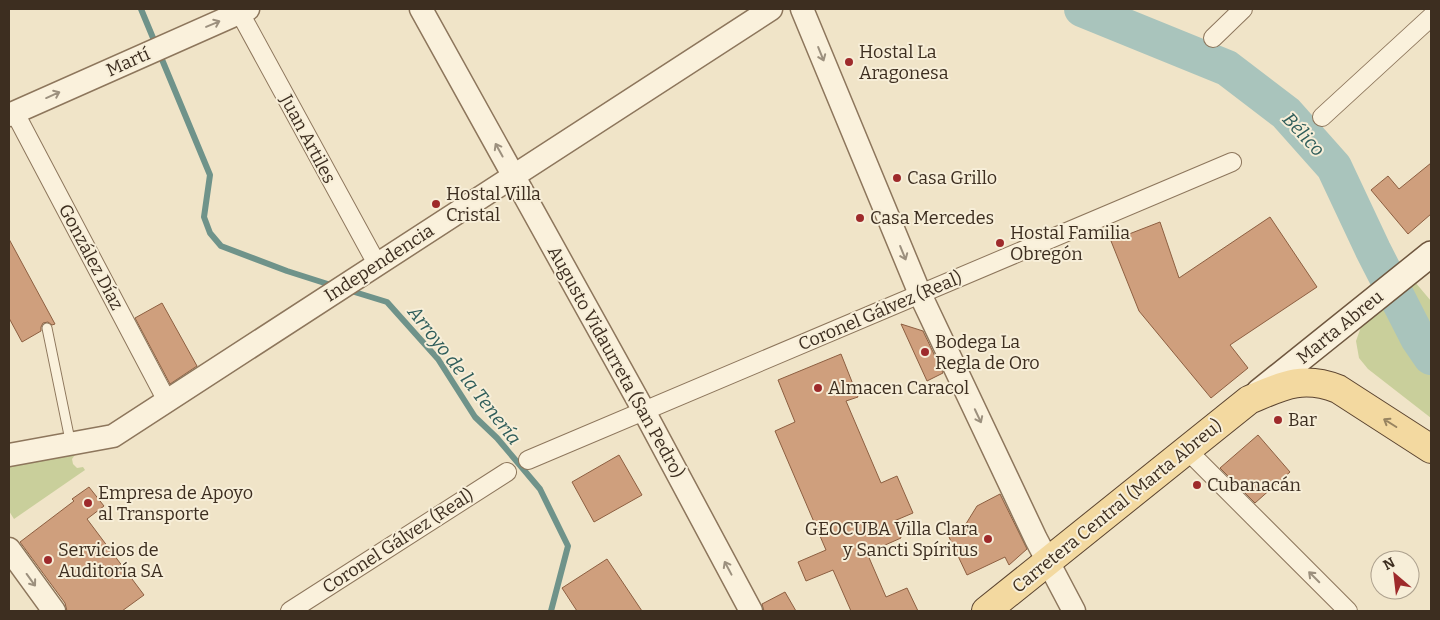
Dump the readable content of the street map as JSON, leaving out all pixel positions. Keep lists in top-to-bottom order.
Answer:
{
  "streets": {
    "main road": ["Marta Abreu", "Carretera Central (Marta Abreu)"],
    "street": [
      "Martí",
      "Juan Artiles",
      "González Díaz",
      "Independencia",
      "Coronel Gálvez (Real)",
      "Augusto Vidaurreta (San Pedro)"
    ]
  },
  "crossings": [
    ["Martí", "Juan Artiles"],
    ["Martí", "González Díaz"],
    ["Juan Artiles", "Independencia"],
    ["González Díaz", "Independencia"],
    ["Independencia", "Augusto Vidaurreta (San Pedro)"],
    ["Coronel Gálvez (Real)", "Augusto Vidaurreta (San Pedro)"],
    ["Marta Abreu", "Carretera Central (Marta Abreu)"]
  ],
  "one_way": ["Martí", "Augusto Vidaurreta (San Pedro)"],
  "water": ["Bélico", "Arroyo de la Tenería"],
  "places": [
    "Hostal La Aragonesa",
    "Casa Grillo",
    "Hostal Villa Cristal",
    "Casa Mercedes",
    "Hostal Familia Obregón",
    "Bodega La Regla de Oro",
    "Almacen Caracol",
    "Bar",
    "Cubanacán",
    "Empresa de Apoyo al Transporte",
    "GEOCUBA Villa Clara y Sancti Spíritus",
    "Servicios de Auditoría SA"
  ],
  "north": "top left"
}
